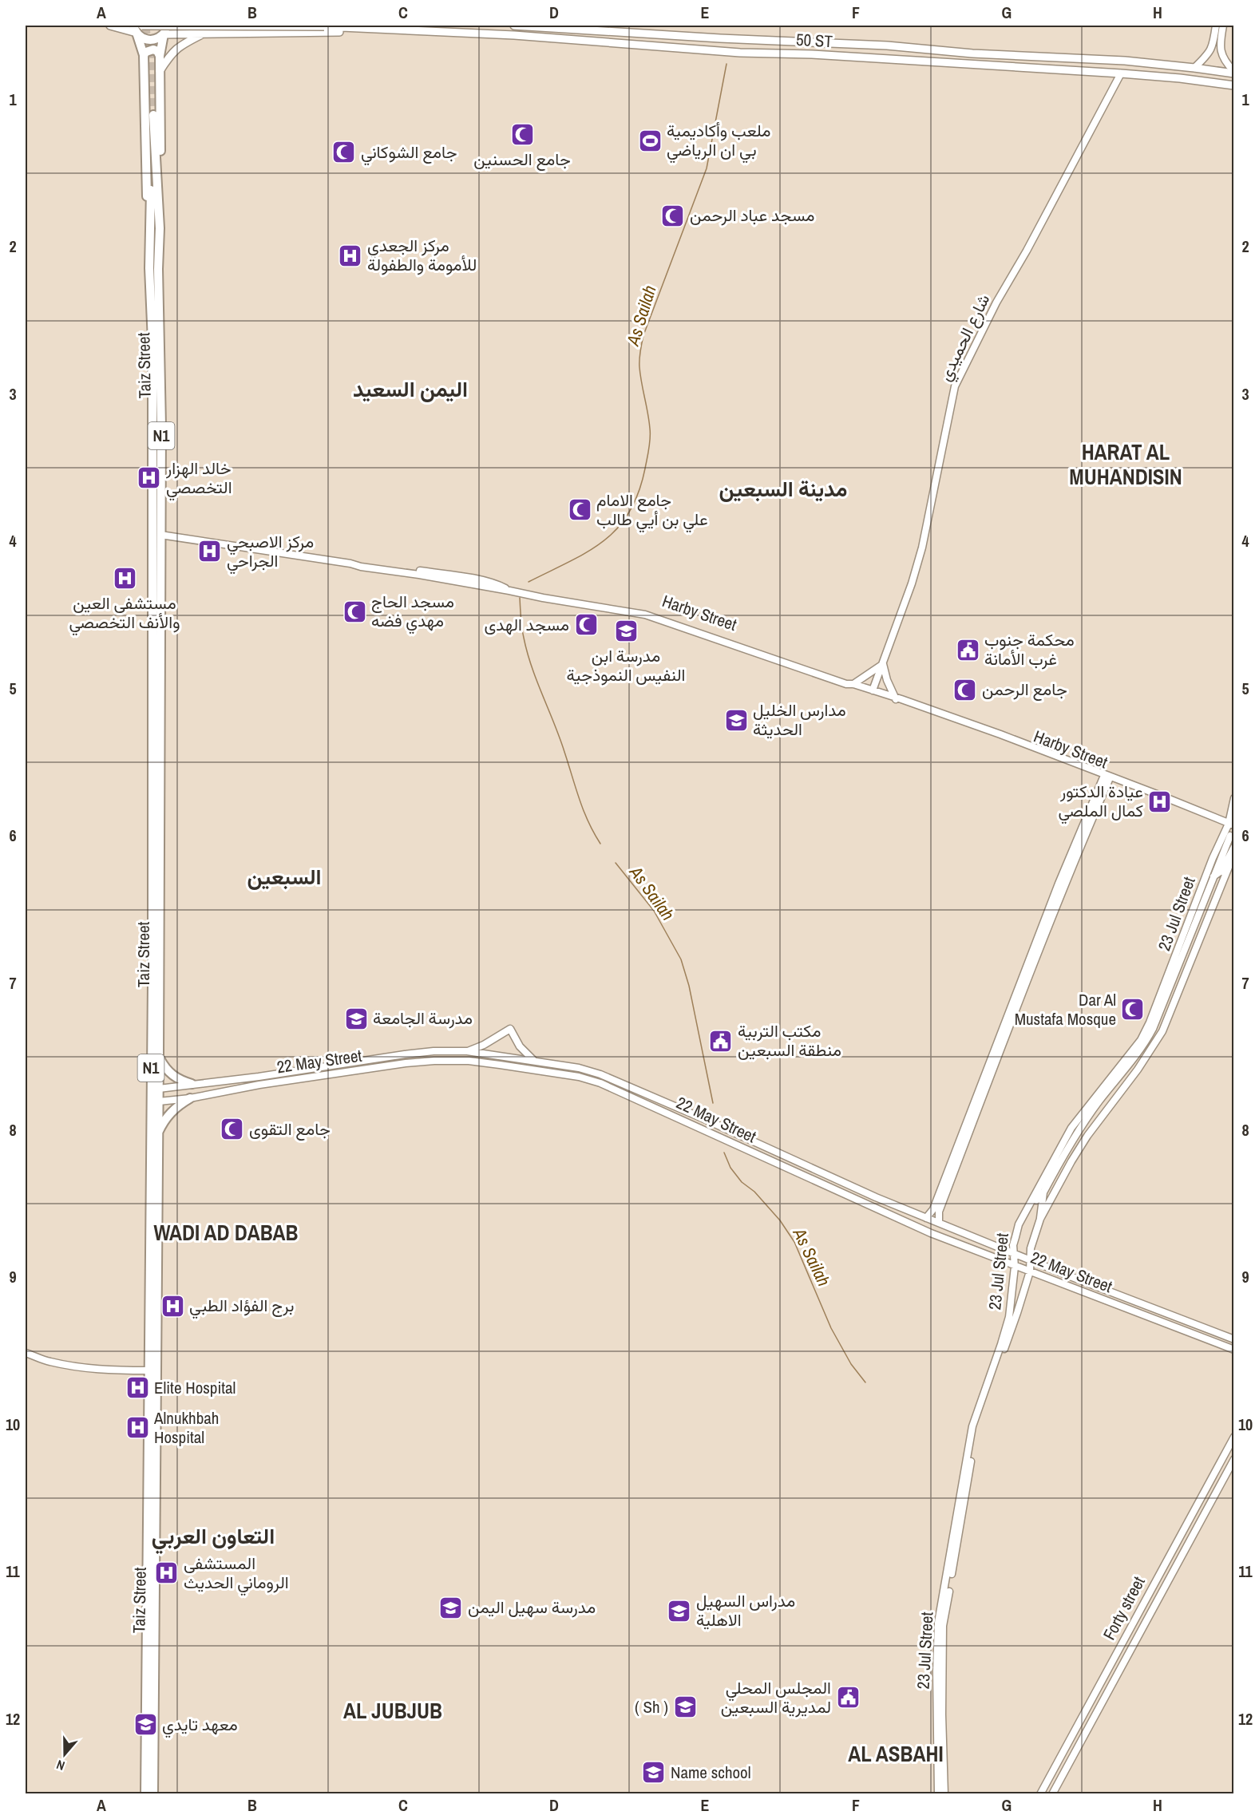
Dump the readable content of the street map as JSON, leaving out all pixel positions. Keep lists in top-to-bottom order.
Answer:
{
  "streets": {
    "highway": ["Taiz Street", "N1"],
    "main road": ["50 ST"],
    "street": [
      "شارع الحميدي",
      "Harby Street",
      "23 Jul Street",
      "22 May Street",
      "Forty street"
    ]
  },
  "crossings": [
    ["50 ST", "شارع الحميدي"],
    ["50 ST", "N1"],
    ["شارع الحميدي", "Harby Street"],
    ["Taiz Street", "N1"],
    ["Taiz Street", "Harby Street"],
    ["Taiz Street", "22 May Street"],
    ["Harby Street", "23 Jul Street"],
    ["23 Jul Street", "22 May Street"]
  ],
  "districts": [
    "اليمن السعيد",
    "HARAT AL MUHANDISIN",
    "مدينة السبعين",
    "السبعين",
    "WADI AD DABAB",
    "التعاون العربي",
    "AL JUBJUB",
    "AL ASBAHI"
  ],
  "water": ["As Sailah"],
  "places": {
    "mosque": [
      "جامع الحسنين",
      "جامع الشوكاني",
      "مسجد عباد الرحمن",
      "جامع الامام علي بن أيي طالب",
      "مسجد الحاج مهدي فضه",
      "مسجد الهدى",
      "جامع الرحمن",
      "Dar Al Mustafa Mosque",
      "جامع التقوى"
    ],
    "sports": ["ملعب وأكاديمية بي ان الرياضي"],
    "hospital": [
      "مركز الجعدي للأمومة والطفولة",
      "خالد الهزار التخصصي",
      "مركز الاصبحي الجراحي",
      "مستشفى العين والأنف التخصصي",
      "عيادة الدكتور كمال الملصي",
      "برج الفؤاد الطبي",
      "Elite Hospital",
      "Alnukhbah Hospital",
      "المستشفى الروماني الحديث"
    ],
    "school or university": [
      "مدرسة ابن النفيس النموذجية",
      "مدارس الخليل الحديثة",
      "مدرسة الجامعة",
      "مدرسة سهيل اليمن",
      "مدراس السهيل الاهلية",
      "( Sh )",
      "معهد تايدي",
      "Name school"
    ],
    "public building": ["محكمة جنوب غرب الأمانة", "مكتب التربية منطقة السبعين", "المجلس المحلي لمديرية السبعين"]
  },
  "north": "bottom",
  "grid": {
    "columns": [
      "A",
      "B",
      "C",
      "D",
      "E",
      "F",
      "G",
      "H"
    ],
    "rows": [
      "1",
      "2",
      "3",
      "4",
      "5",
      "6",
      "7",
      "8",
      "9",
      "10",
      "11",
      "12"
    ]
  }
}
